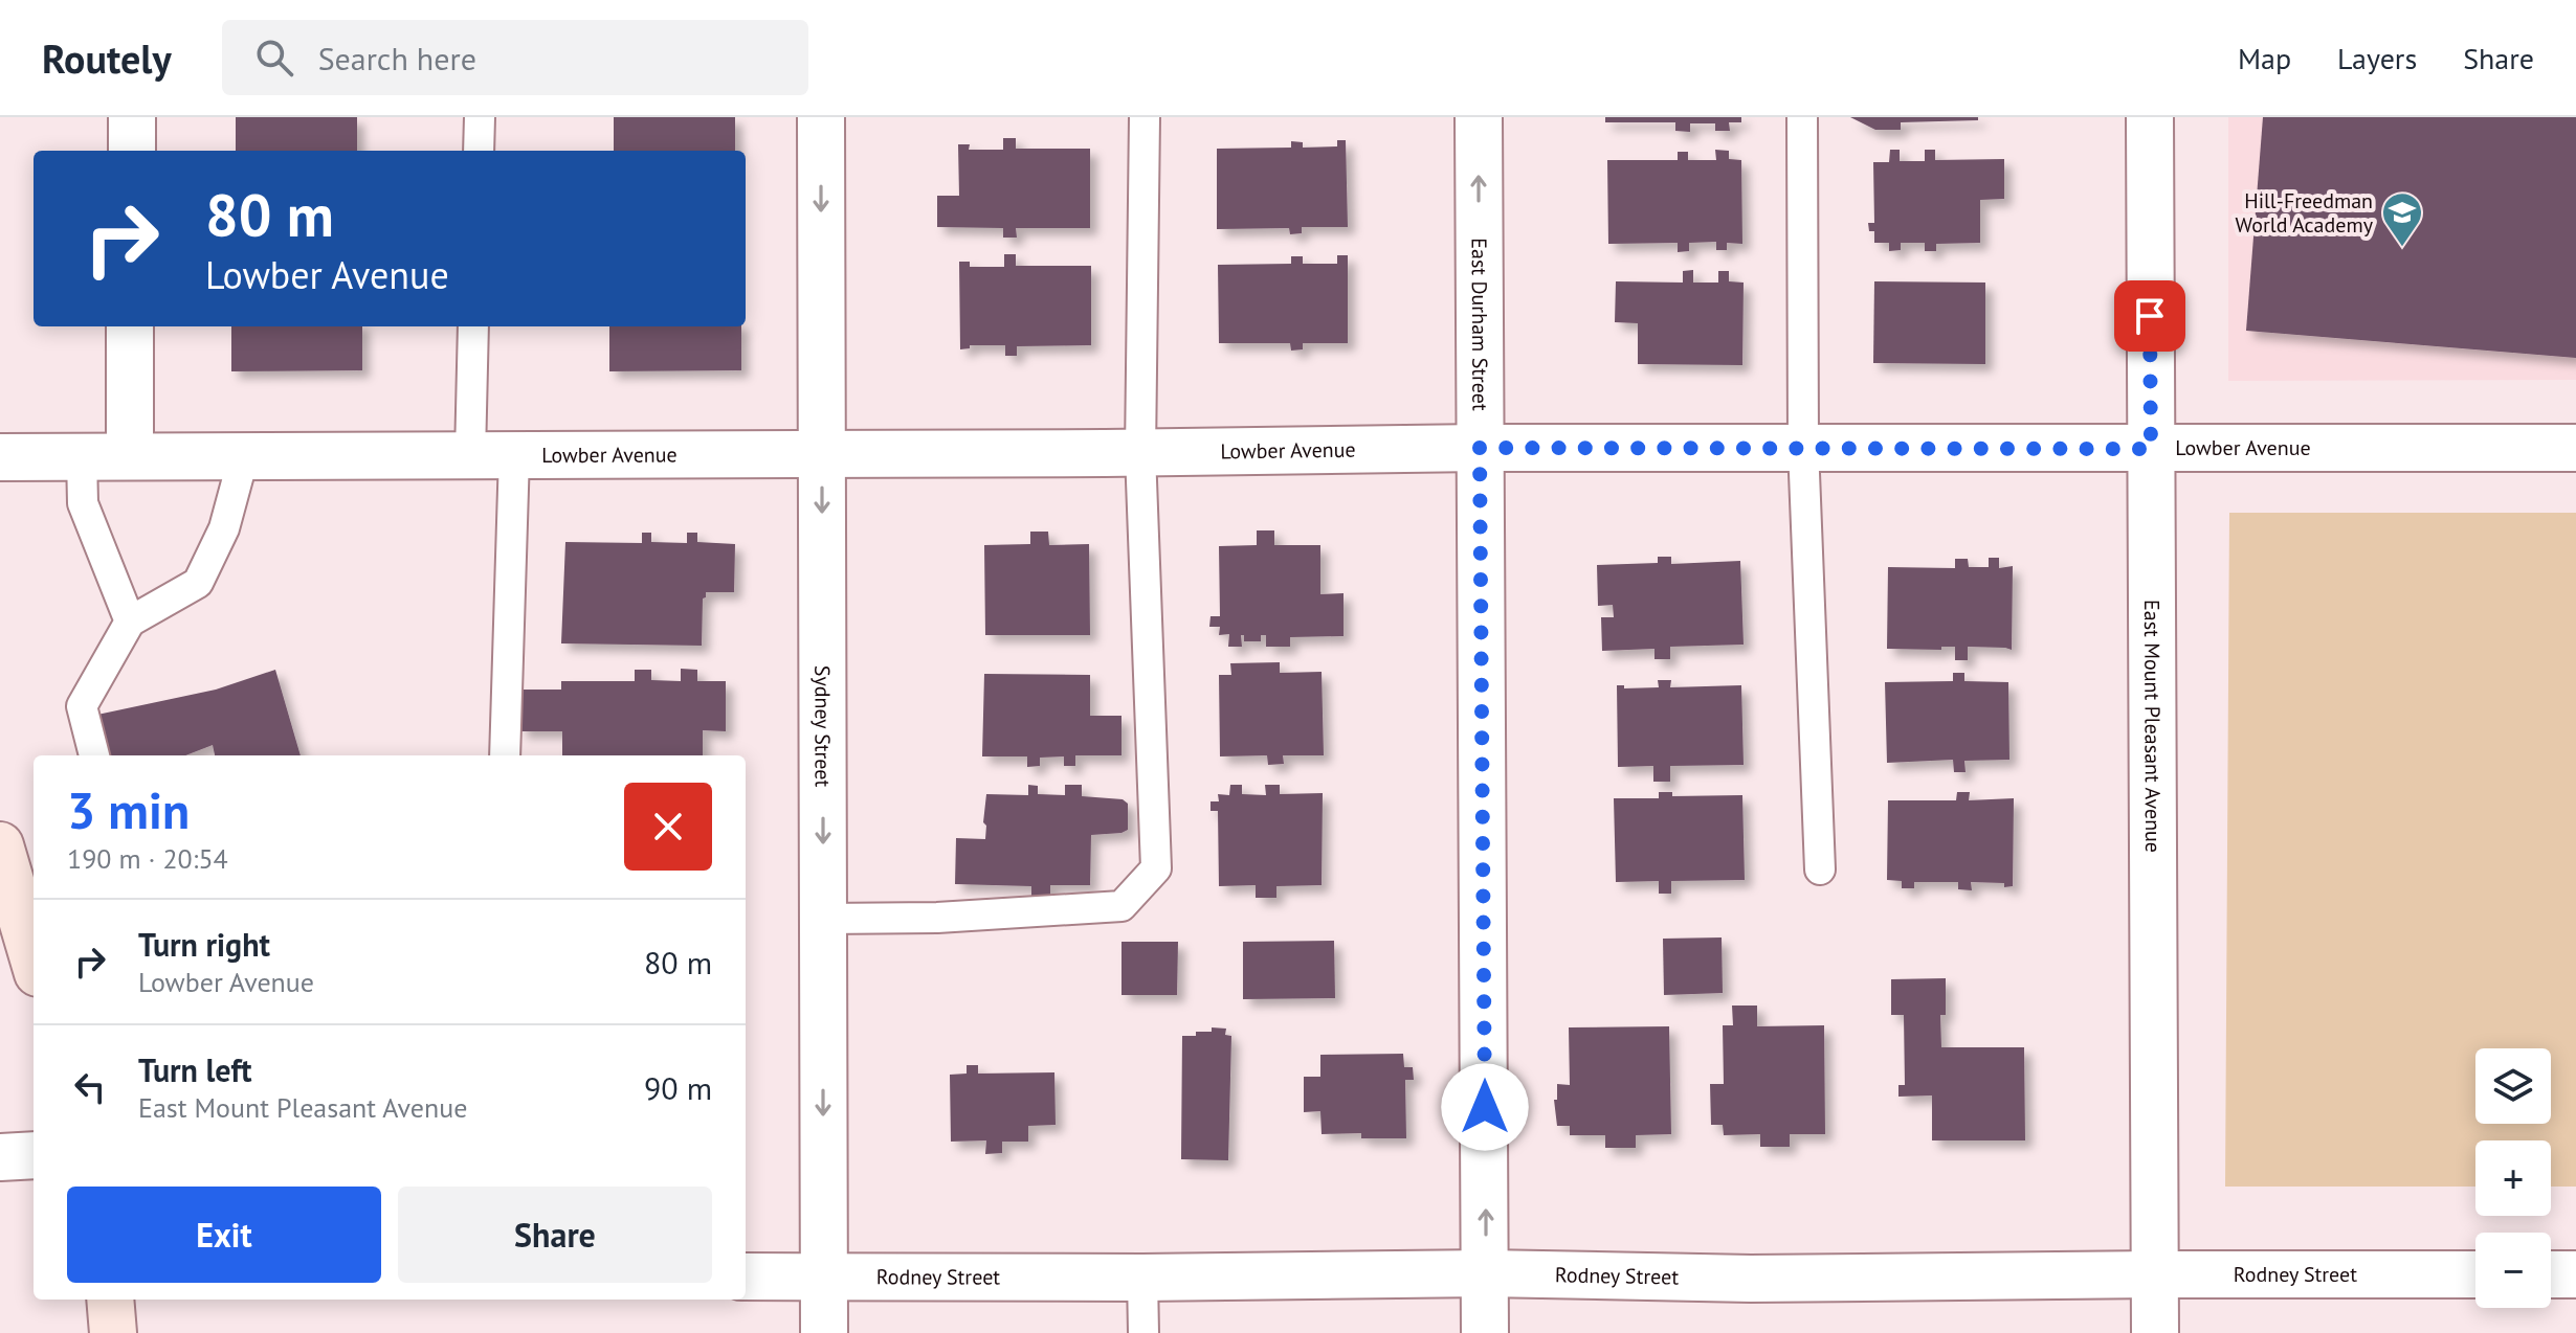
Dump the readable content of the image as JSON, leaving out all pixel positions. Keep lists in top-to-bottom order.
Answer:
{
  "streets": {
    "street": [
      "East Durham Street",
      "Lowber Avenue",
      "Sydney Street",
      "East Mount Pleasant Avenue",
      "Rodney Street"
    ]
  },
  "crossings": [
    ["East Durham Street", "Lowber Avenue"],
    ["East Durham Street", "Rodney Street"],
    ["Lowber Avenue", "Sydney Street"],
    ["Lowber Avenue", "East Mount Pleasant Avenue"],
    ["Sydney Street", "Rodney Street"],
    ["East Mount Pleasant Avenue", "Rodney Street"]
  ],
  "one_way": ["East Durham Street", "Sydney Street"],
  "places": {
    "school or university": ["Hill-Freedman World Academy"]
  },
  "page": {
    "header": "Routely",
    "search": "Search here",
    "nav": ["Map", "Layers", "Share"],
    "turn": ["80 m", "Lowber Avenue"],
    "heading": ["3 min", "190 m · 20:54"],
    "list": [
      {
        "name": "Turn right",
        "note": "Lowber Avenue",
        "value": "80 m"
      },
      {
        "name": "Turn left",
        "note": "East Mount Pleasant Avenue",
        "value": "90 m"
      }
    ],
    "map_buttons": ["+", "−"],
    "buttons": ["Exit", "Share"]
  }
}
